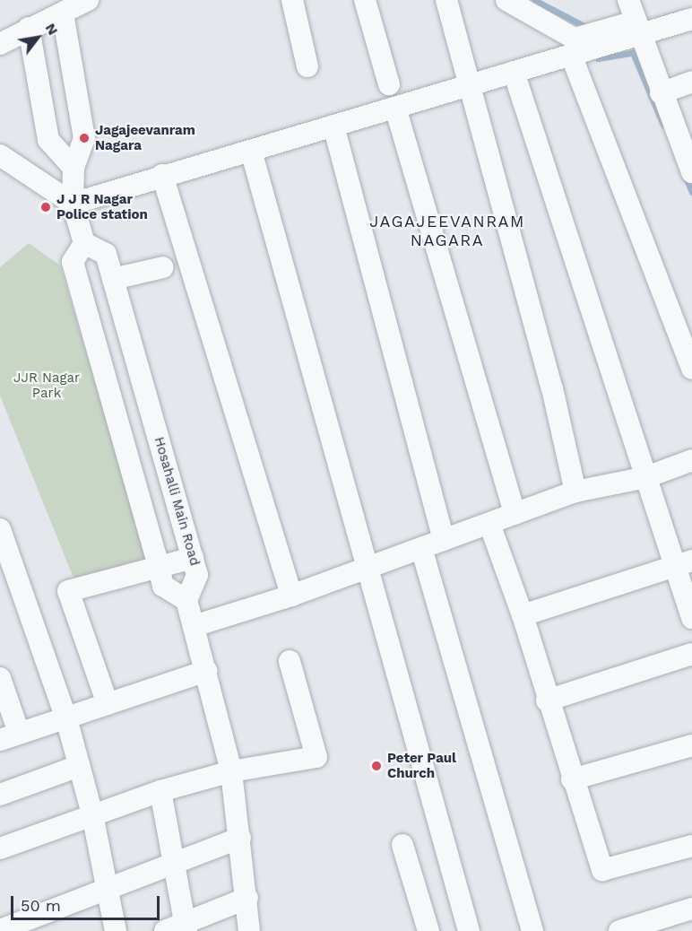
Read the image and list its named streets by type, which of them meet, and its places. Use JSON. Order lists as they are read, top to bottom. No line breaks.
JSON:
{"streets":{"street":["Hosahalli Main Road"]},"districts":["JAGAJEEVANRAM NAGARA"],"parks":["JJR Nagar Park"],"places":["Jagajeevanram Nagara","J J R Nagar Police station","Peter Paul Church"],"scale_bar":"50 m","north":"top right"}
